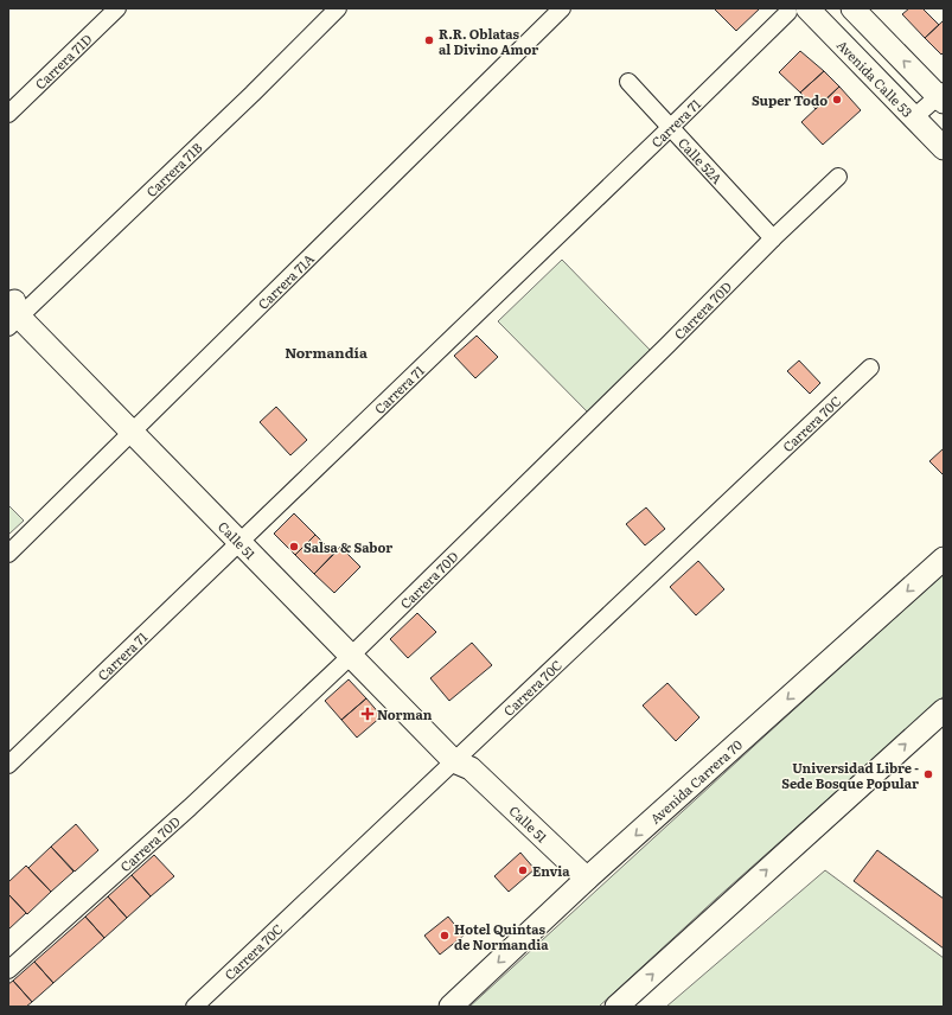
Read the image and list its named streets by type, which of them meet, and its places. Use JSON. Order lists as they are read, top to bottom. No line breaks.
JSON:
{"streets":{"main road":["Avenida Calle 53","Calle 51","Avenida Carrera 70"],"street":["Carrera 71D","Carrera 71","Calle 52A","Carrera 71B","Carrera 71A","Carrera 70D","Carrera 70C"]},"crossings":[["Avenida Calle 53","Carrera 71"],["Carrera 71","Calle 52A"],["Carrera 71","Calle 51"],["Calle 52A","Carrera 70D"],["Carrera 71B","Calle 51"],["Carrera 71A","Calle 51"],["Carrera 70D","Calle 51"],["Carrera 70C","Calle 51"],["Calle 51","Avenida Carrera 70"]],"districts":["Normandía"],"places":{"other":["R.R. Oblatas al Divino Amor","Super Todo","Salsa & Sabor","Universidad Libre - Sede Bosque Popular","Envia","Hotel Quintas de Normandia"],"health":["Norman"]}}
